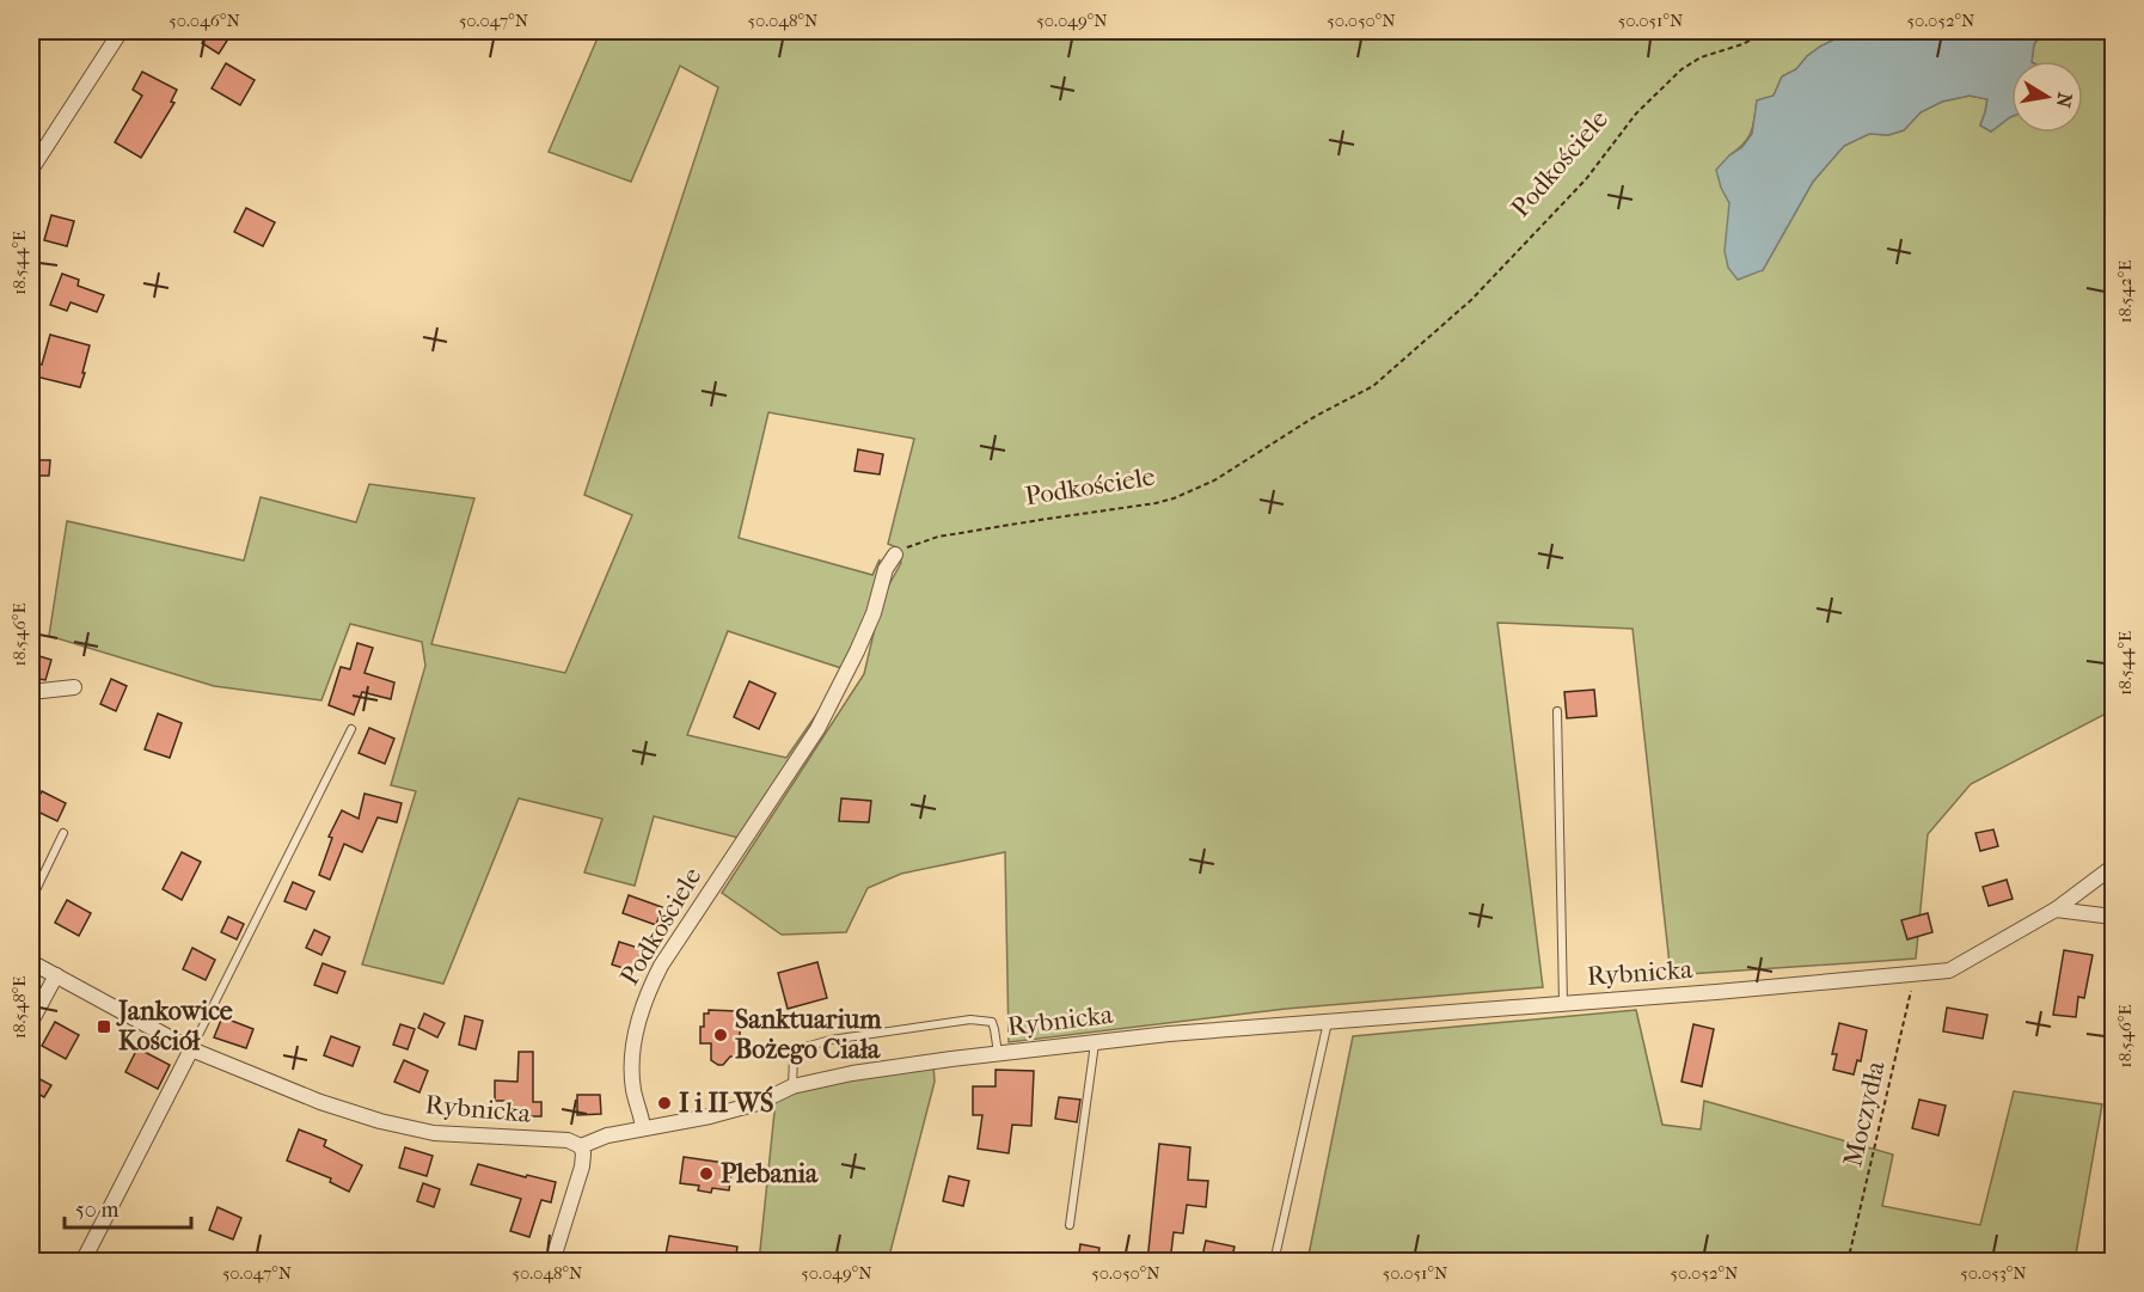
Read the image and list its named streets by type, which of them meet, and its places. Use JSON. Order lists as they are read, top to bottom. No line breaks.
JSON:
{"streets":{"street":["Podkościele","Rybnicka"],"path":["Moczydła"]},"crossings":[["Podkościele","Rybnicka"],["Rybnicka","Moczydła"]],"places":{"transit":["Jankowice Kościół"],"other":["Sanktuarium Bożego Ciała","I i II WŚ","Plebania"]},"scale_bar":"50 m","north":"right","coordinates":["50.046°N","50.047°N","50.048°N","50.049°N","50.050°N","50.051°N","50.052°N","18.544°E","18.542°E","18.546°E","18.548°E","50.053°N"]}
